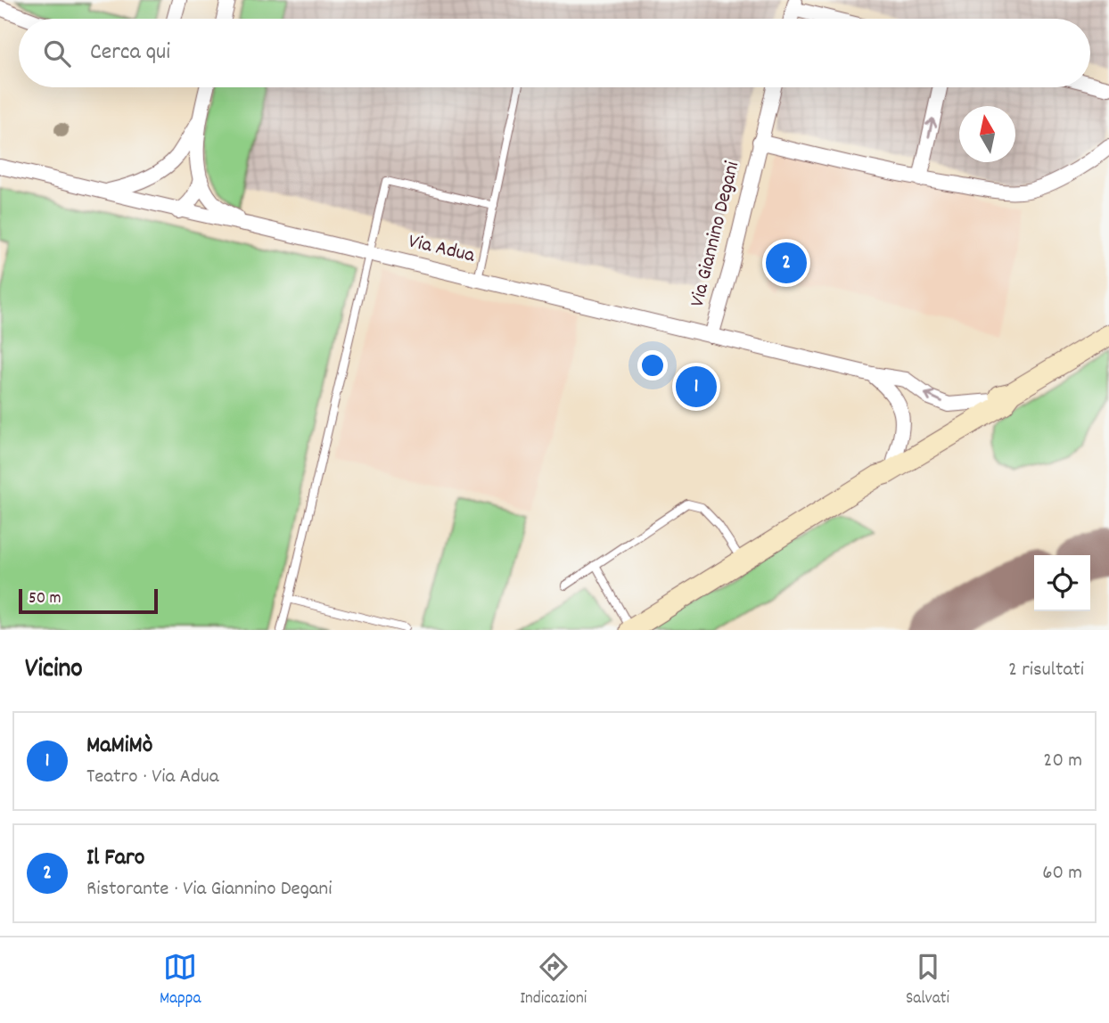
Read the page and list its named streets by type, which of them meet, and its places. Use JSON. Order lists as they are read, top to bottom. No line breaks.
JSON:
{"streets":{"street":["Via Giannino Degani","Via Adua"]},"crossings":[["Via Giannino Degani","Via Adua"]],"scale_bar":"50 m","north":"top","page":{"search":"Cerca qui","pins":["2","1"],"scale":"50 m","heading":["Vicino","2 risultati"],"list":[{"mark":"1","name":"MaMiMò","note":"Teatro · Via Adua","value":"20 m"},{"mark":"2","name":"Il Faro","note":"Ristorante · Via Giannino Degani","value":"60 m"}],"nav":["Mappa","Indicazioni","Salvati"]}}
